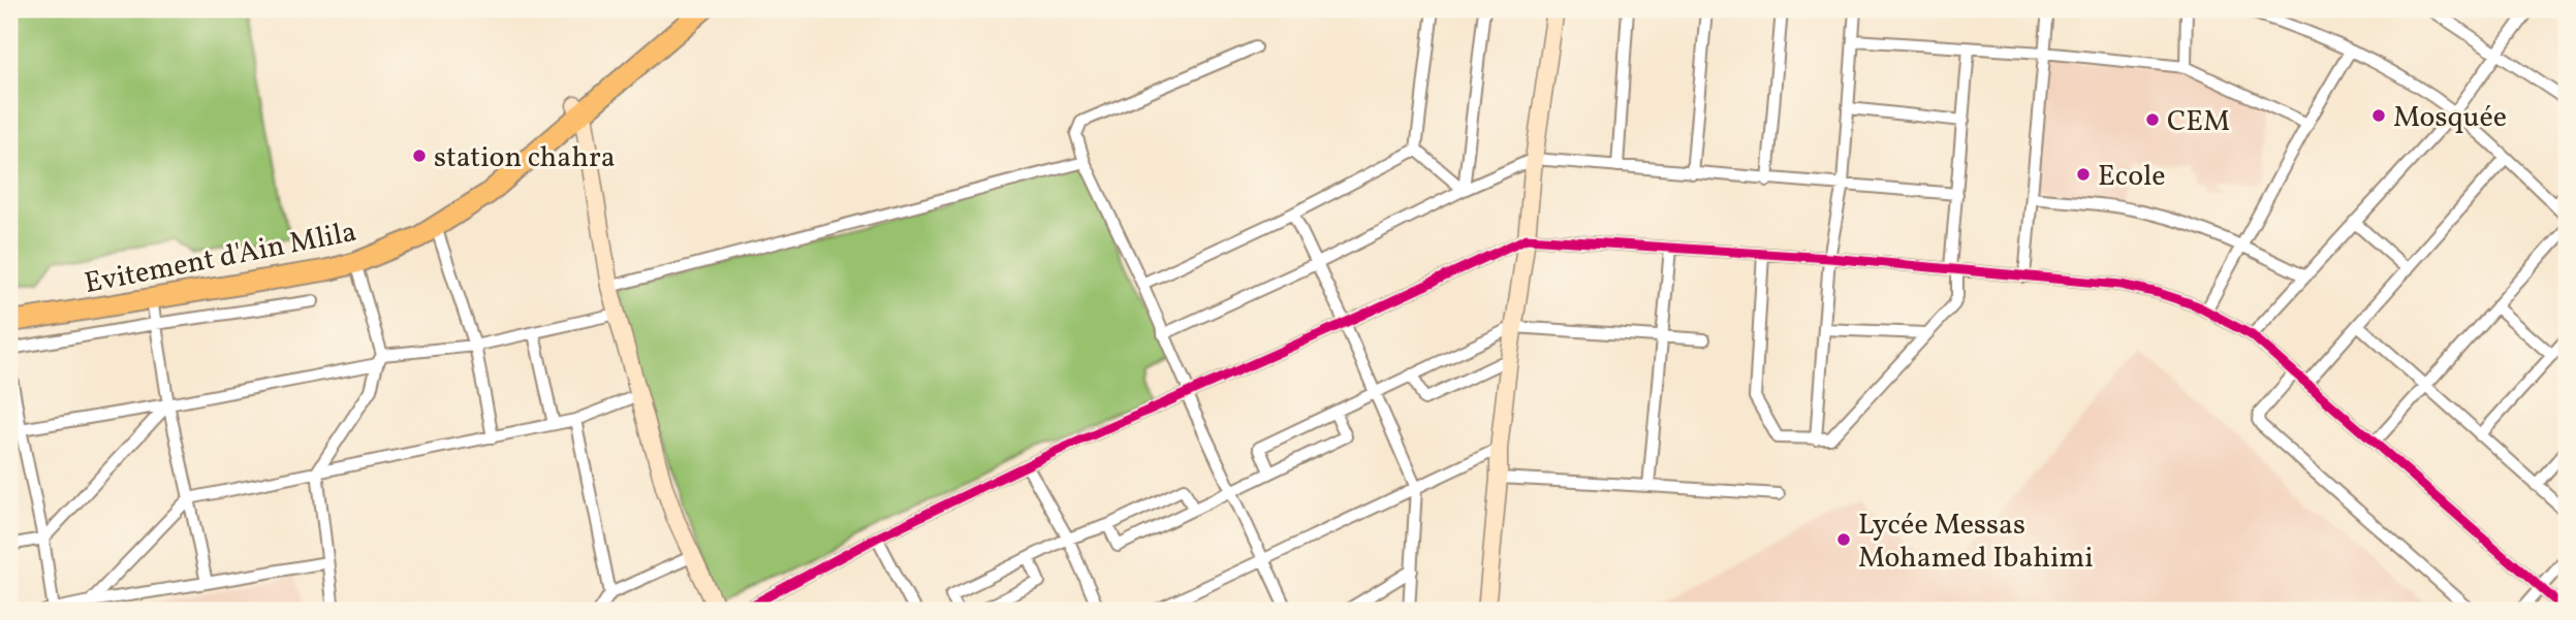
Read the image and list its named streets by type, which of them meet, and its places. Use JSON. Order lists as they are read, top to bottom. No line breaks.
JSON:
{"streets":{"highway":["Evitement d'Ain Mlila"]},"places":["Mosquée","CEM","station chahra","Ecole","Lycée Messas Mohamed Ibahimi"]}
